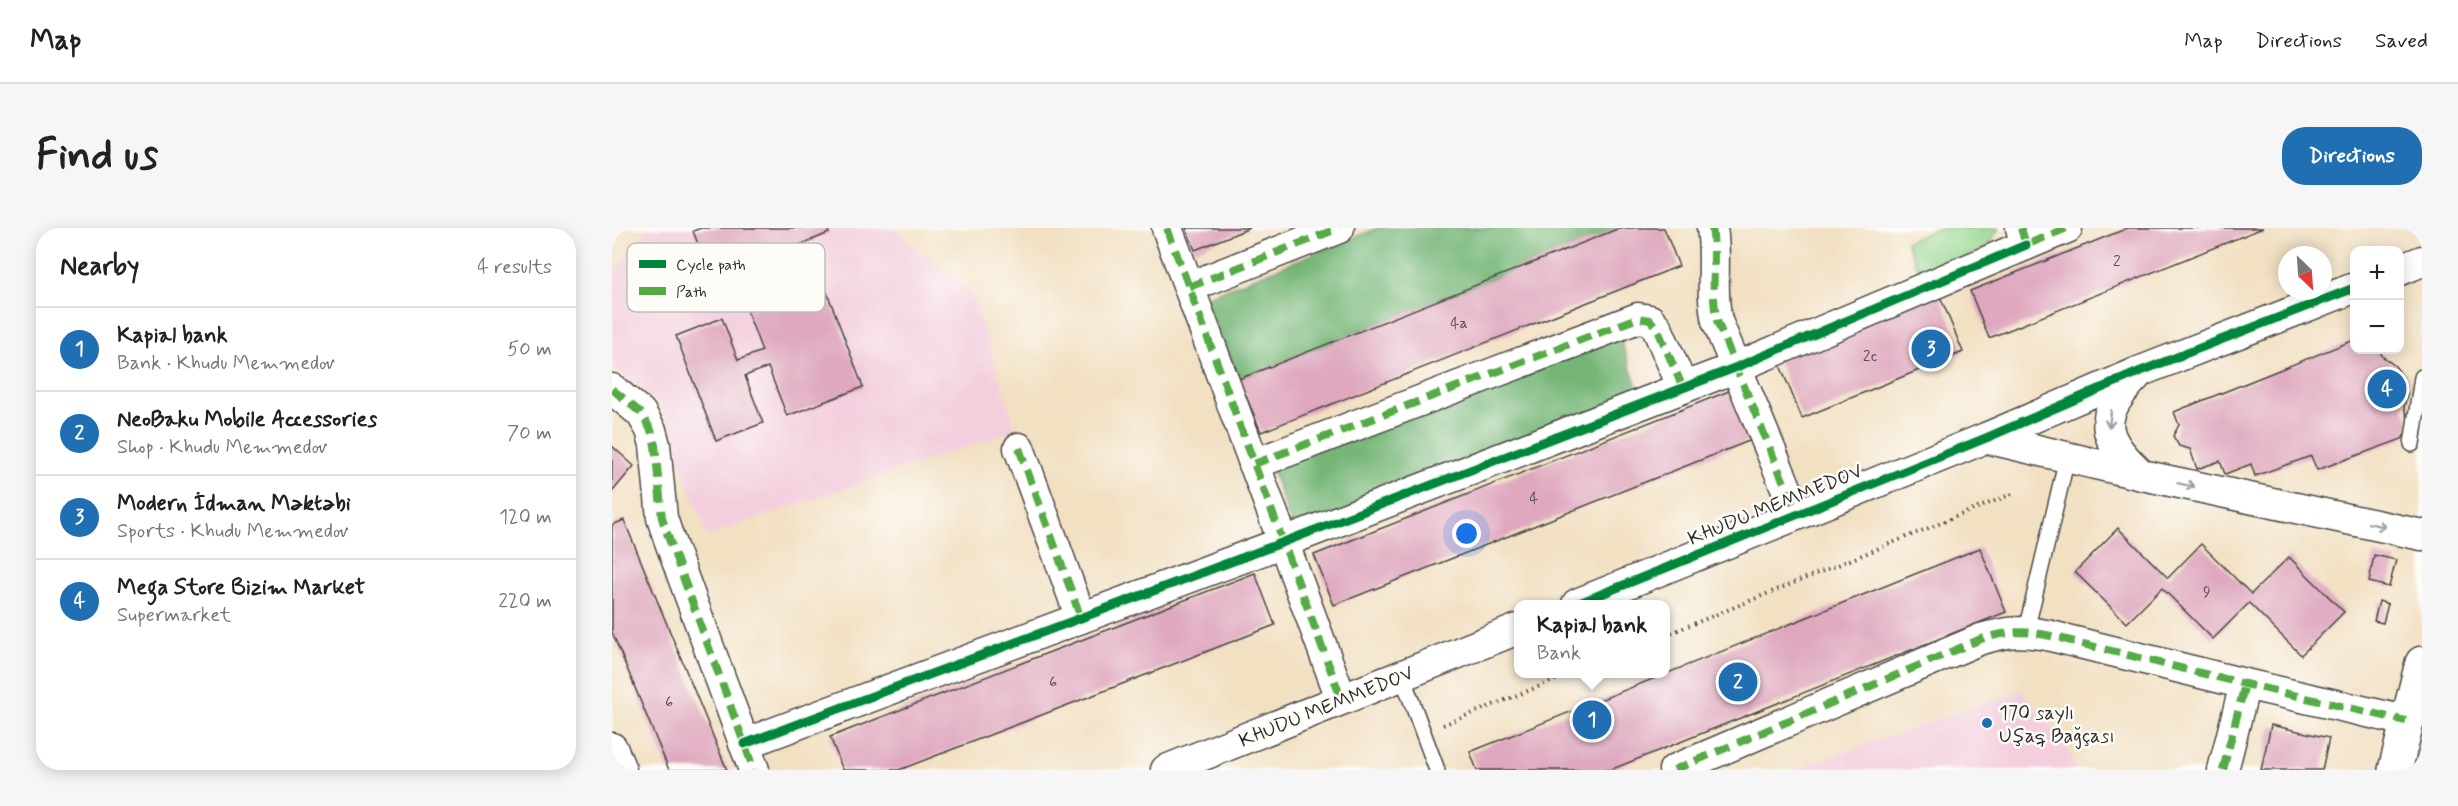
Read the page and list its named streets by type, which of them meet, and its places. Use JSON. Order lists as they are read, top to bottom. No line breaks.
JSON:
{"streets":{"street":["KHUDU MEMMEDOV"]},"places":["170 saylı Uşaq Bağçası"],"house_numbers":["2","4a","2c","4","9","6","6"],"legend":["Cycle path","Path"],"north":"bottom right","page":{"header":"Map","nav":["Map","Directions","Saved"],"buttons":"Directions","title":"Find us","heading":["Nearby","4 results"],"map_buttons":["+","−"],"list":[{"mark":"1","name":"Kapial bank","note":"Bank · Khudu Memmedov","value":"50 m"},{"mark":"2","name":"NeoBaku Mobile Accessories","note":"Shop · Khudu Memmedov","value":"70 m"},{"mark":"3","name":"Modern İdman Məktəbi","note":"Sports · Khudu Memmedov","value":"120 m"},{"mark":"4","name":"Mega Store Bizim Market","note":"Supermarket","value":"220 m"}],"pins":["3","4","2","1"],"popup":["Kapial bank","Bank"]}}
